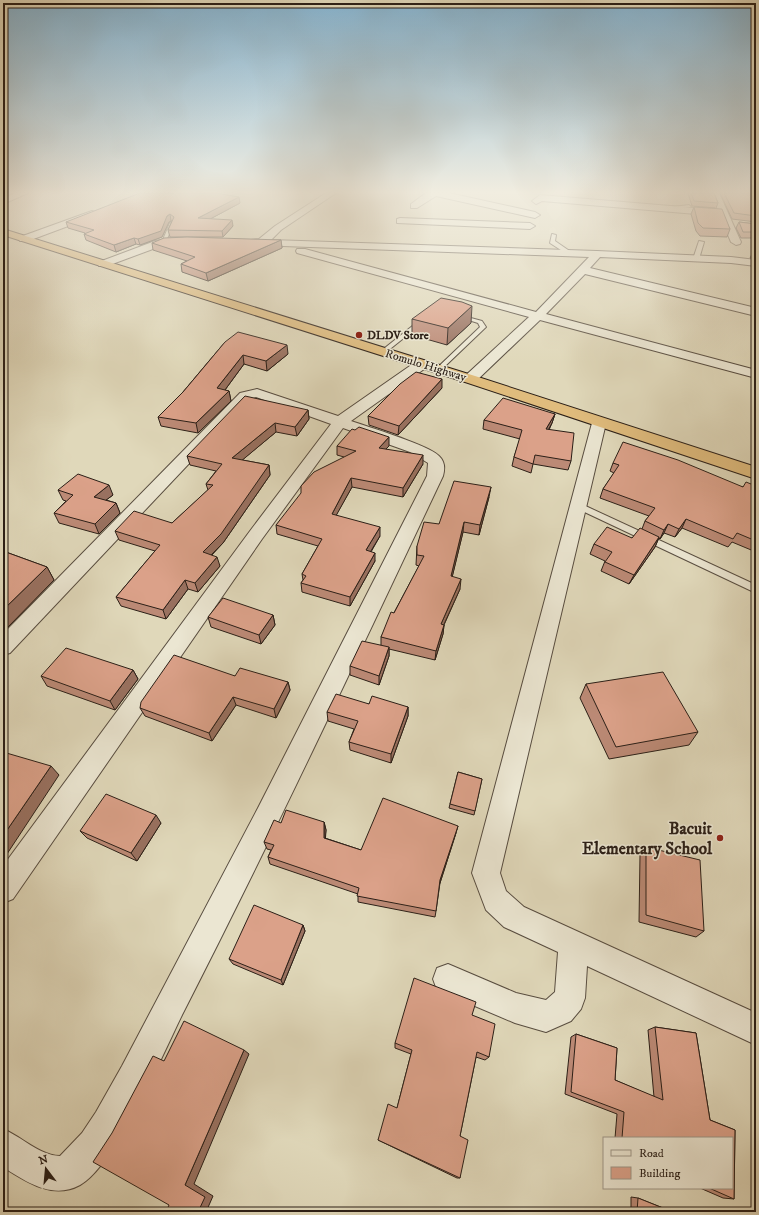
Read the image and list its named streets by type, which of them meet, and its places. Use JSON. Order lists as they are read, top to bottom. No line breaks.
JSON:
{"streets":{"highway":["Romulo Highway"]},"places":["DLDV Store","Bacuit Elementary School"],"legend":["Road","Building"],"north":"top"}
